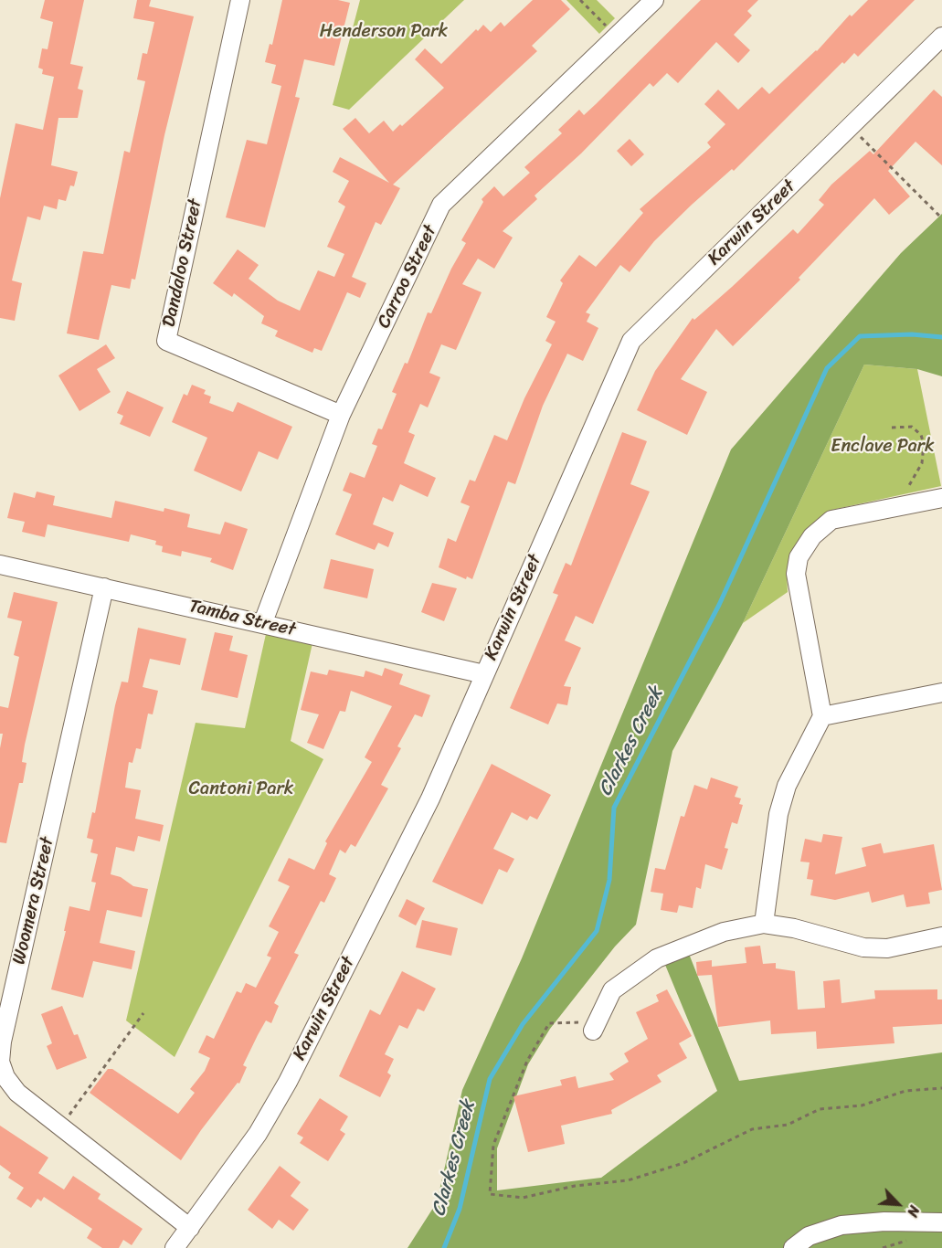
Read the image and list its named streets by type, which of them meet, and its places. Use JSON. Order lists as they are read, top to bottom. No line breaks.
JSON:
{"streets":{"street":["Karwin Street","Dandaloo Street","Carroo Street","Tamba Street","Woomera Street"]},"crossings":[["Karwin Street","Tamba Street"],["Karwin Street","Woomera Street"],["Dandaloo Street","Carroo Street"],["Carroo Street","Tamba Street"],["Tamba Street","Woomera Street"]],"water":["Clarkes Creek"],"parks":["Henderson Park","Enclave Park","Cantoni Park"],"north":"bottom right"}
